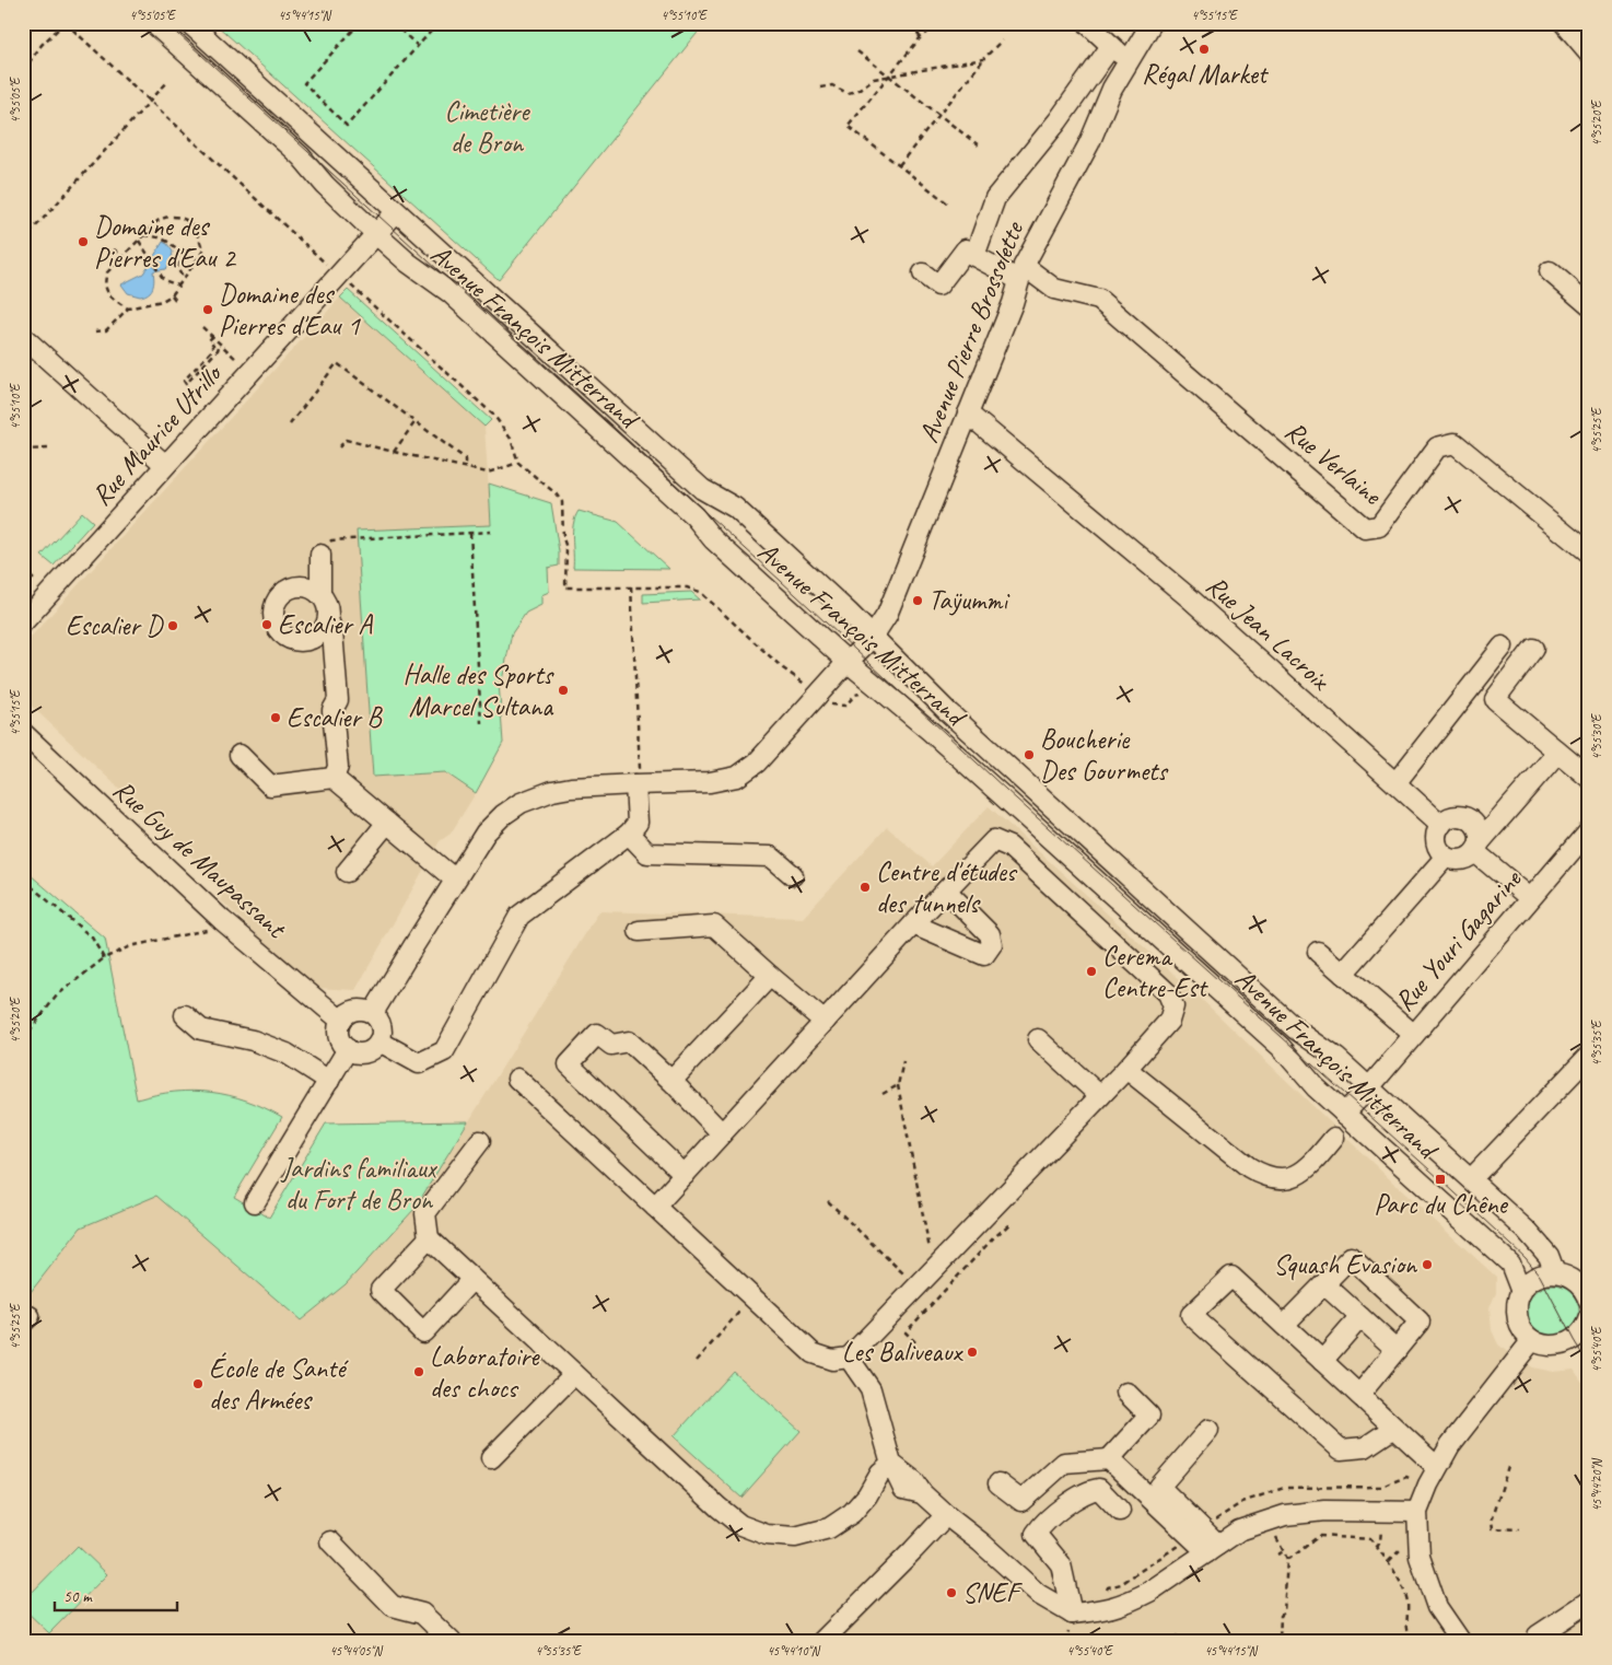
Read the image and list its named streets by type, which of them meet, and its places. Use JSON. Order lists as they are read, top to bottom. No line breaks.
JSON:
{"streets":{"street":["Avenue Pierre Brossolette","Avenue François Mitterrand","Rue Maurice Utrillo","Rue Verlaine","Rue Jean Lacroix","Rue Guy de Maupassant","Rue Youri Gagarine"]},"crossings":[["Avenue Pierre Brossolette","Avenue François Mitterrand"],["Avenue Pierre Brossolette","Rue Verlaine"],["Avenue Pierre Brossolette","Rue Jean Lacroix"],["Avenue François Mitterrand","Rue Maurice Utrillo"],["Avenue François Mitterrand","Rue Youri Gagarine"]],"parks":["Cimetière de Bron","Jardins familiaux du Fort de Bron"],"places":{"other":["Régal Market","Domaine des Pierres d'Eau 2","Domaine des Pierres d'Eau 1","Taÿummi","Escalier A","Escalier D","Halle des Sports Marcel Sultana","Escalier B","Boucherie Des Gourmets","Centre d'études des tunnels","Cerema Centre-Est","Squash Evasion","Les Baliveaux","Laboratoire des chocs","École de Santé des Armées","SNEF"],"transit":["Parc du Chêne"]},"scale_bar":"50 m","coordinates":["4°55'05\"E","45°44'15\"N","4°55'10\"E","4°55'15\"E","4°55'20\"E","4°55'25\"E","4°55'30\"E","4°55'35\"E","4°55'40\"E","45°44'20\"N","45°44'05\"N","45°44'10\"N"]}
